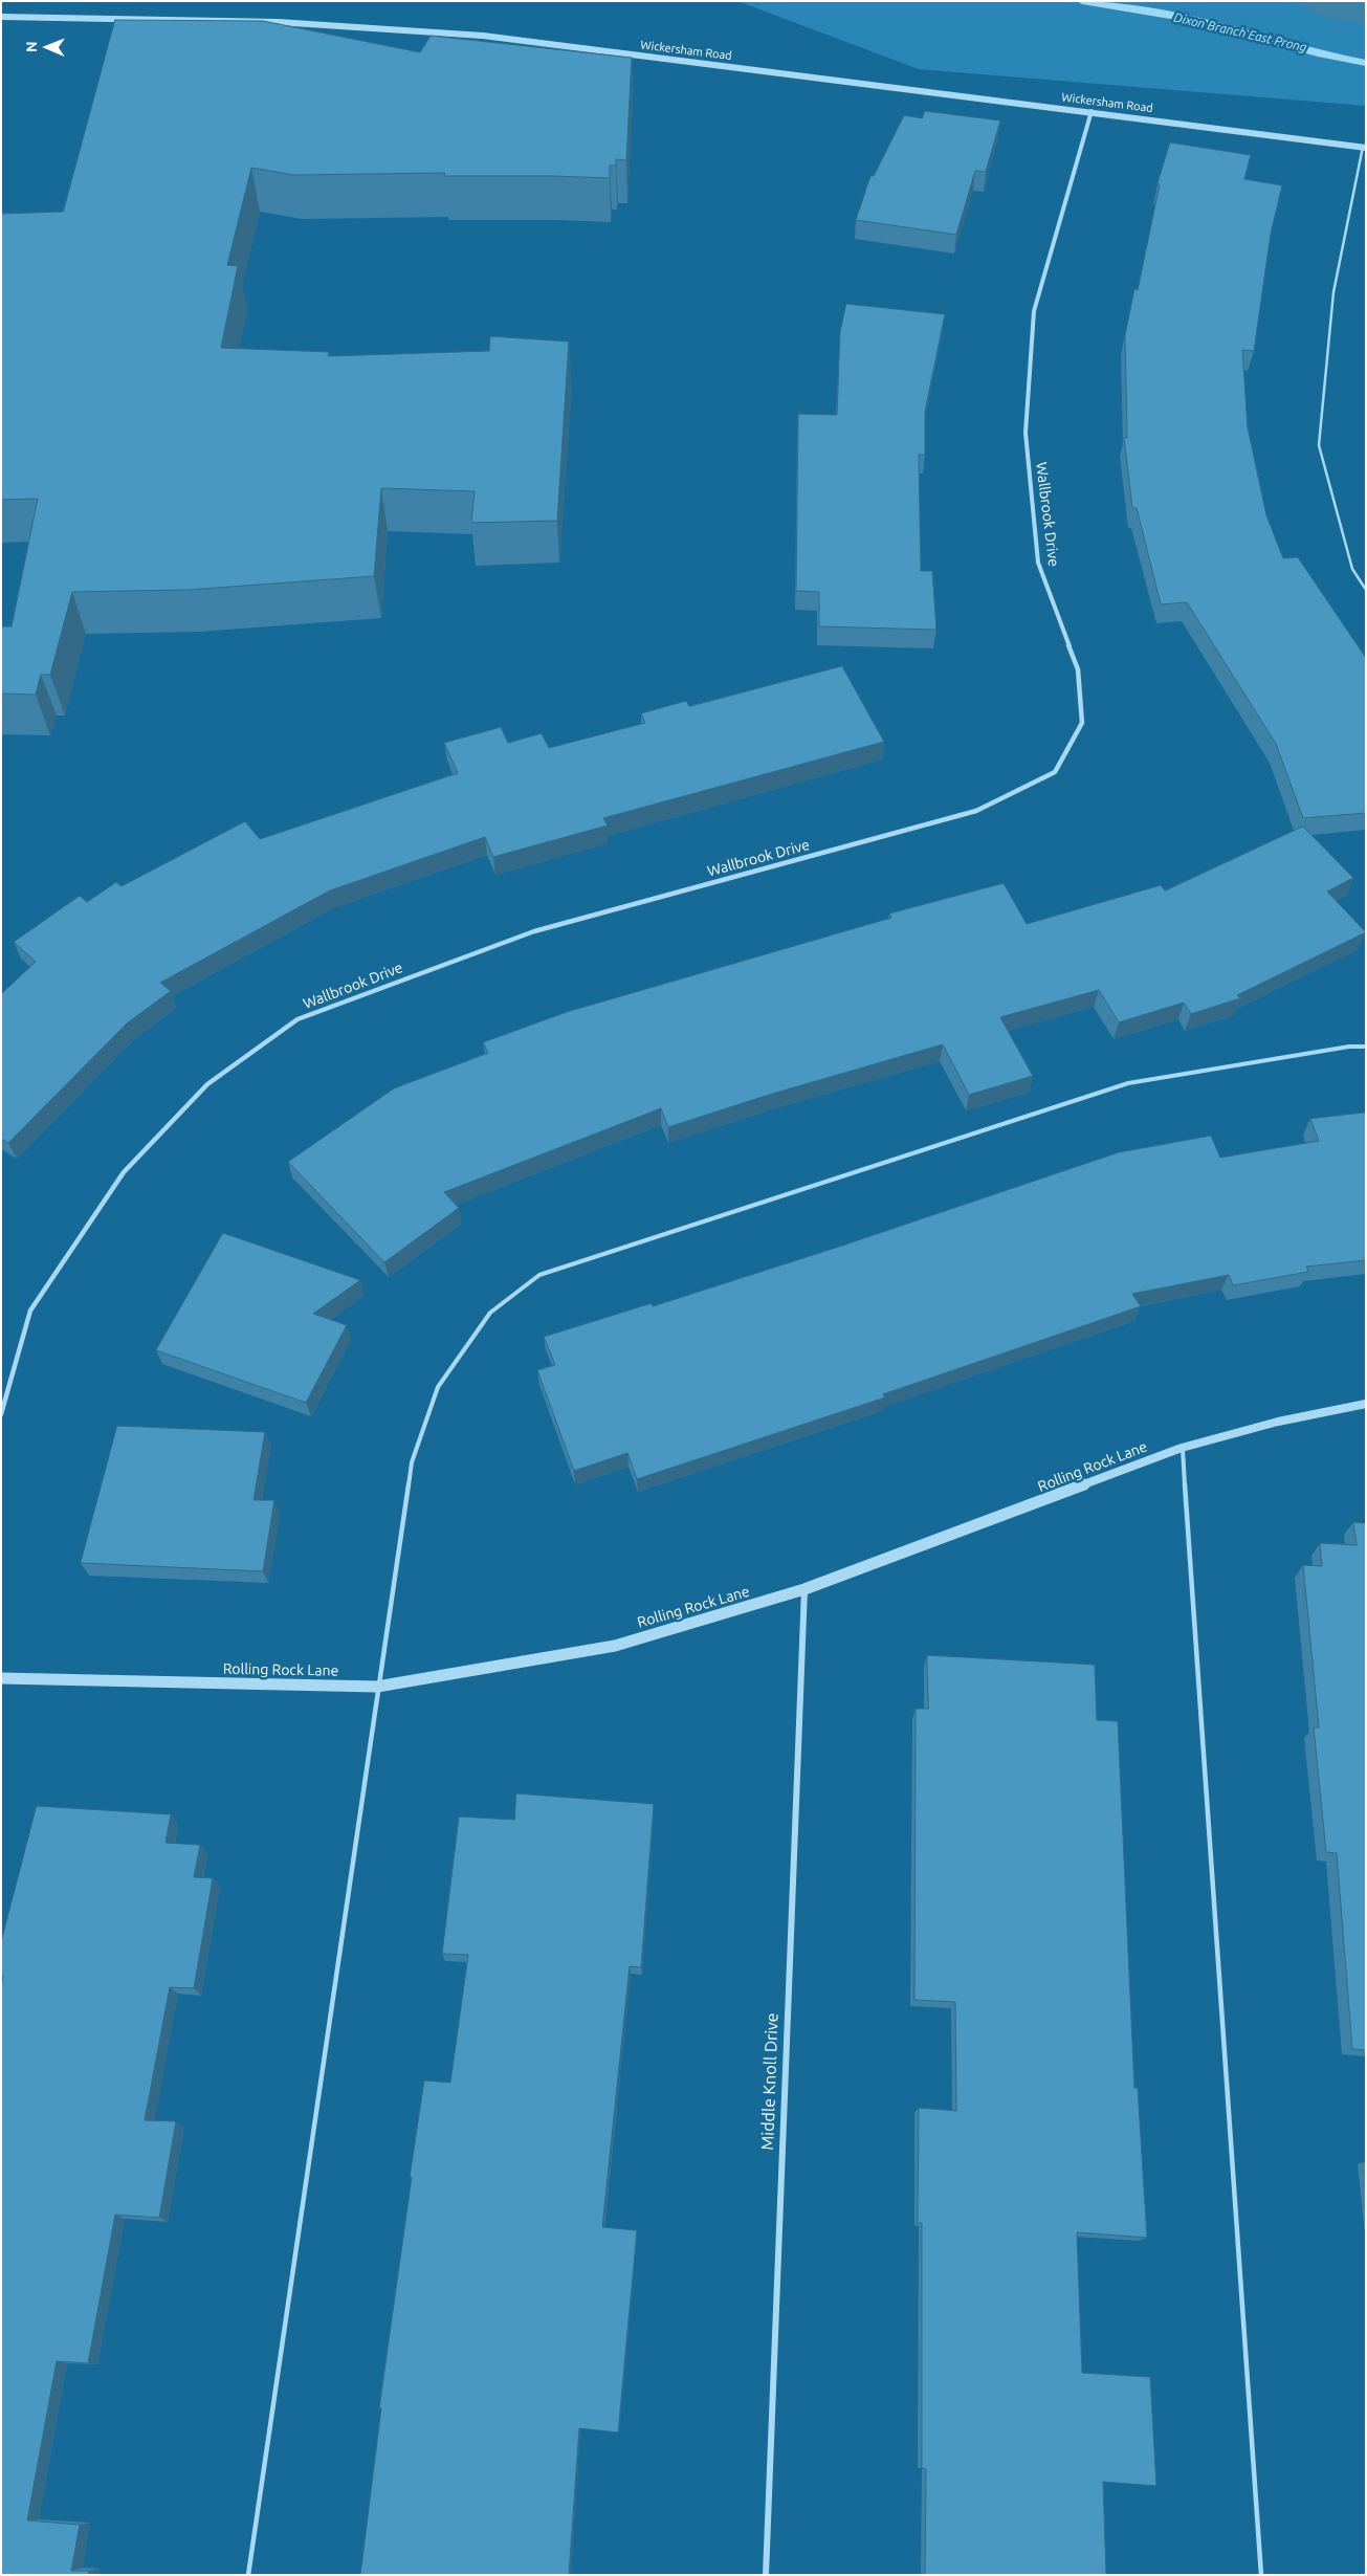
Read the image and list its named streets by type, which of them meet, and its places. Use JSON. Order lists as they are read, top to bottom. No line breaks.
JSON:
{"streets":{"street":["Wickersham Road","Wallbrook Drive","Rolling Rock Lane","Middle Knoll Drive"]},"crossings":[["Wickersham Road","Wallbrook Drive"],["Rolling Rock Lane","Middle Knoll Drive"]],"water":["Dixon Branch East Prong"],"north":"left"}
